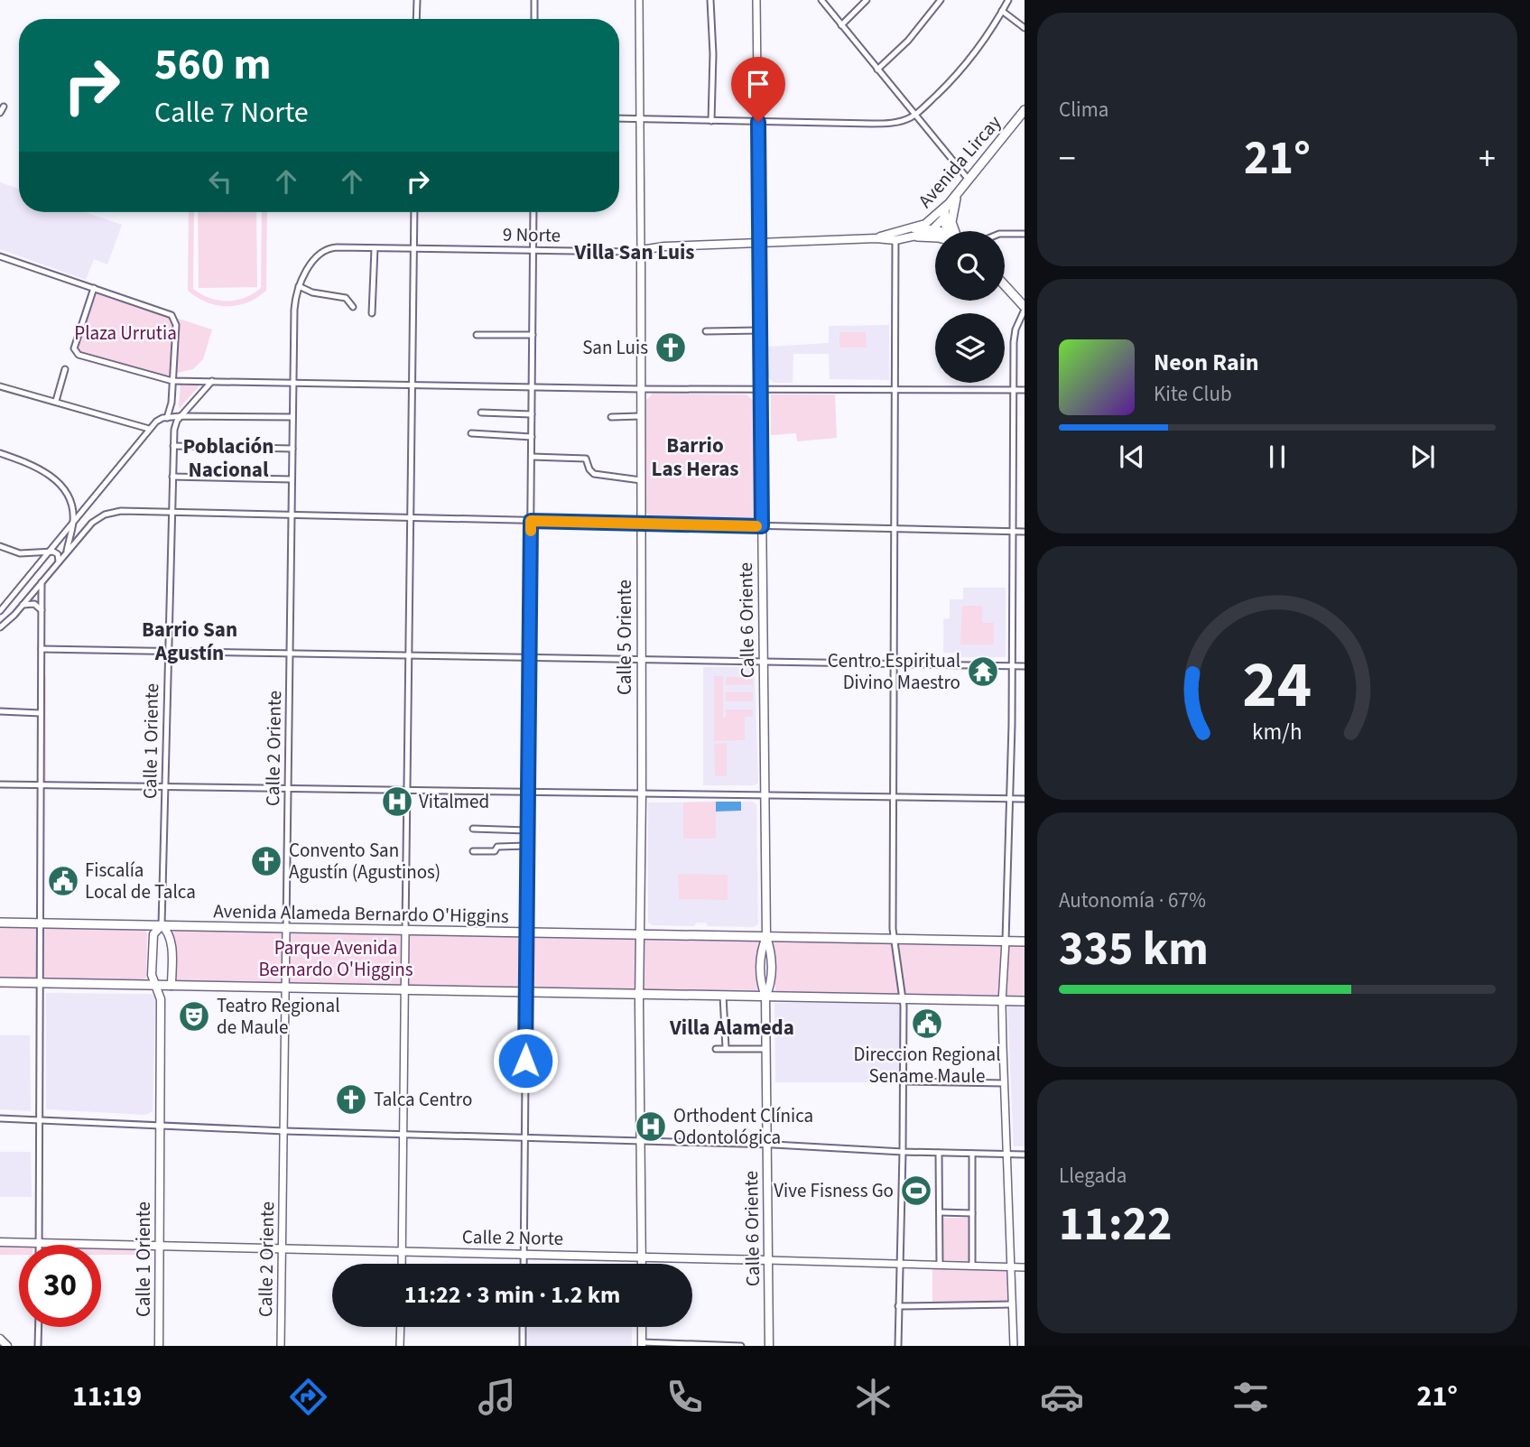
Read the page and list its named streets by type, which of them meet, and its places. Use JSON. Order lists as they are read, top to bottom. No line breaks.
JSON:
{"streets":{"main road":["Avenida Lircay","9 Norte","Calle 6 Oriente","Calle 5 Oriente","Calle 1 Oriente","Avenida Alameda Bernardo O'Higgins","Calle 2 Norte"],"street":["Calle 2 Oriente"]},"crossings":[["Avenida Lircay","9 Norte"],["9 Norte","Calle 6 Oriente"],["9 Norte","Calle 5 Oriente"],["9 Norte","Calle 2 Oriente"],["Calle 6 Oriente","Avenida Alameda Bernardo O'Higgins"],["Calle 6 Oriente","Calle 2 Norte"],["Calle 5 Oriente","Avenida Alameda Bernardo O'Higgins"],["Calle 5 Oriente","Calle 2 Norte"],["Calle 1 Oriente","Avenida Alameda Bernardo O'Higgins"],["Calle 1 Oriente","Calle 2 Norte"],["Calle 2 Oriente","Avenida Alameda Bernardo O'Higgins"],["Calle 2 Oriente","Calle 2 Norte"]],"districts":["Villa San Luis","Barrio Las Heras","Población Nacional","Barrio San Agustín","Villa Alameda"],"parks":["Plaza Urrutia","Parque Avenida Bernardo O'Higgins"],"places":{"church":["San Luis","Convento San Agustín (Agustinos)","Talca Centro"],"temple":["Centro Espiritual Divino Maestro"],"hospital":["Vitalmed","Orthodent Clínica Odontológica"],"public building":["Fiscalía Local de Talca","Direccion Regional Sename Maule"],"theatre":["Teatro Regional de Maule"],"sports":["Vive Fisness Go"]},"page":{"tile":["Clima",["Autonomía · 67%","335 km"],["Llegada","11:22"]],"turn":["560 m","Calle 7 Norte"],"heat":["−","21°","+"],"song":["Neon Rain","Kite Club"],"limit":"30","trip":"11:22 · 3 min · 1.2 km","tabs":["11:19","21°"],"gauge":["24","km/h"]}}
